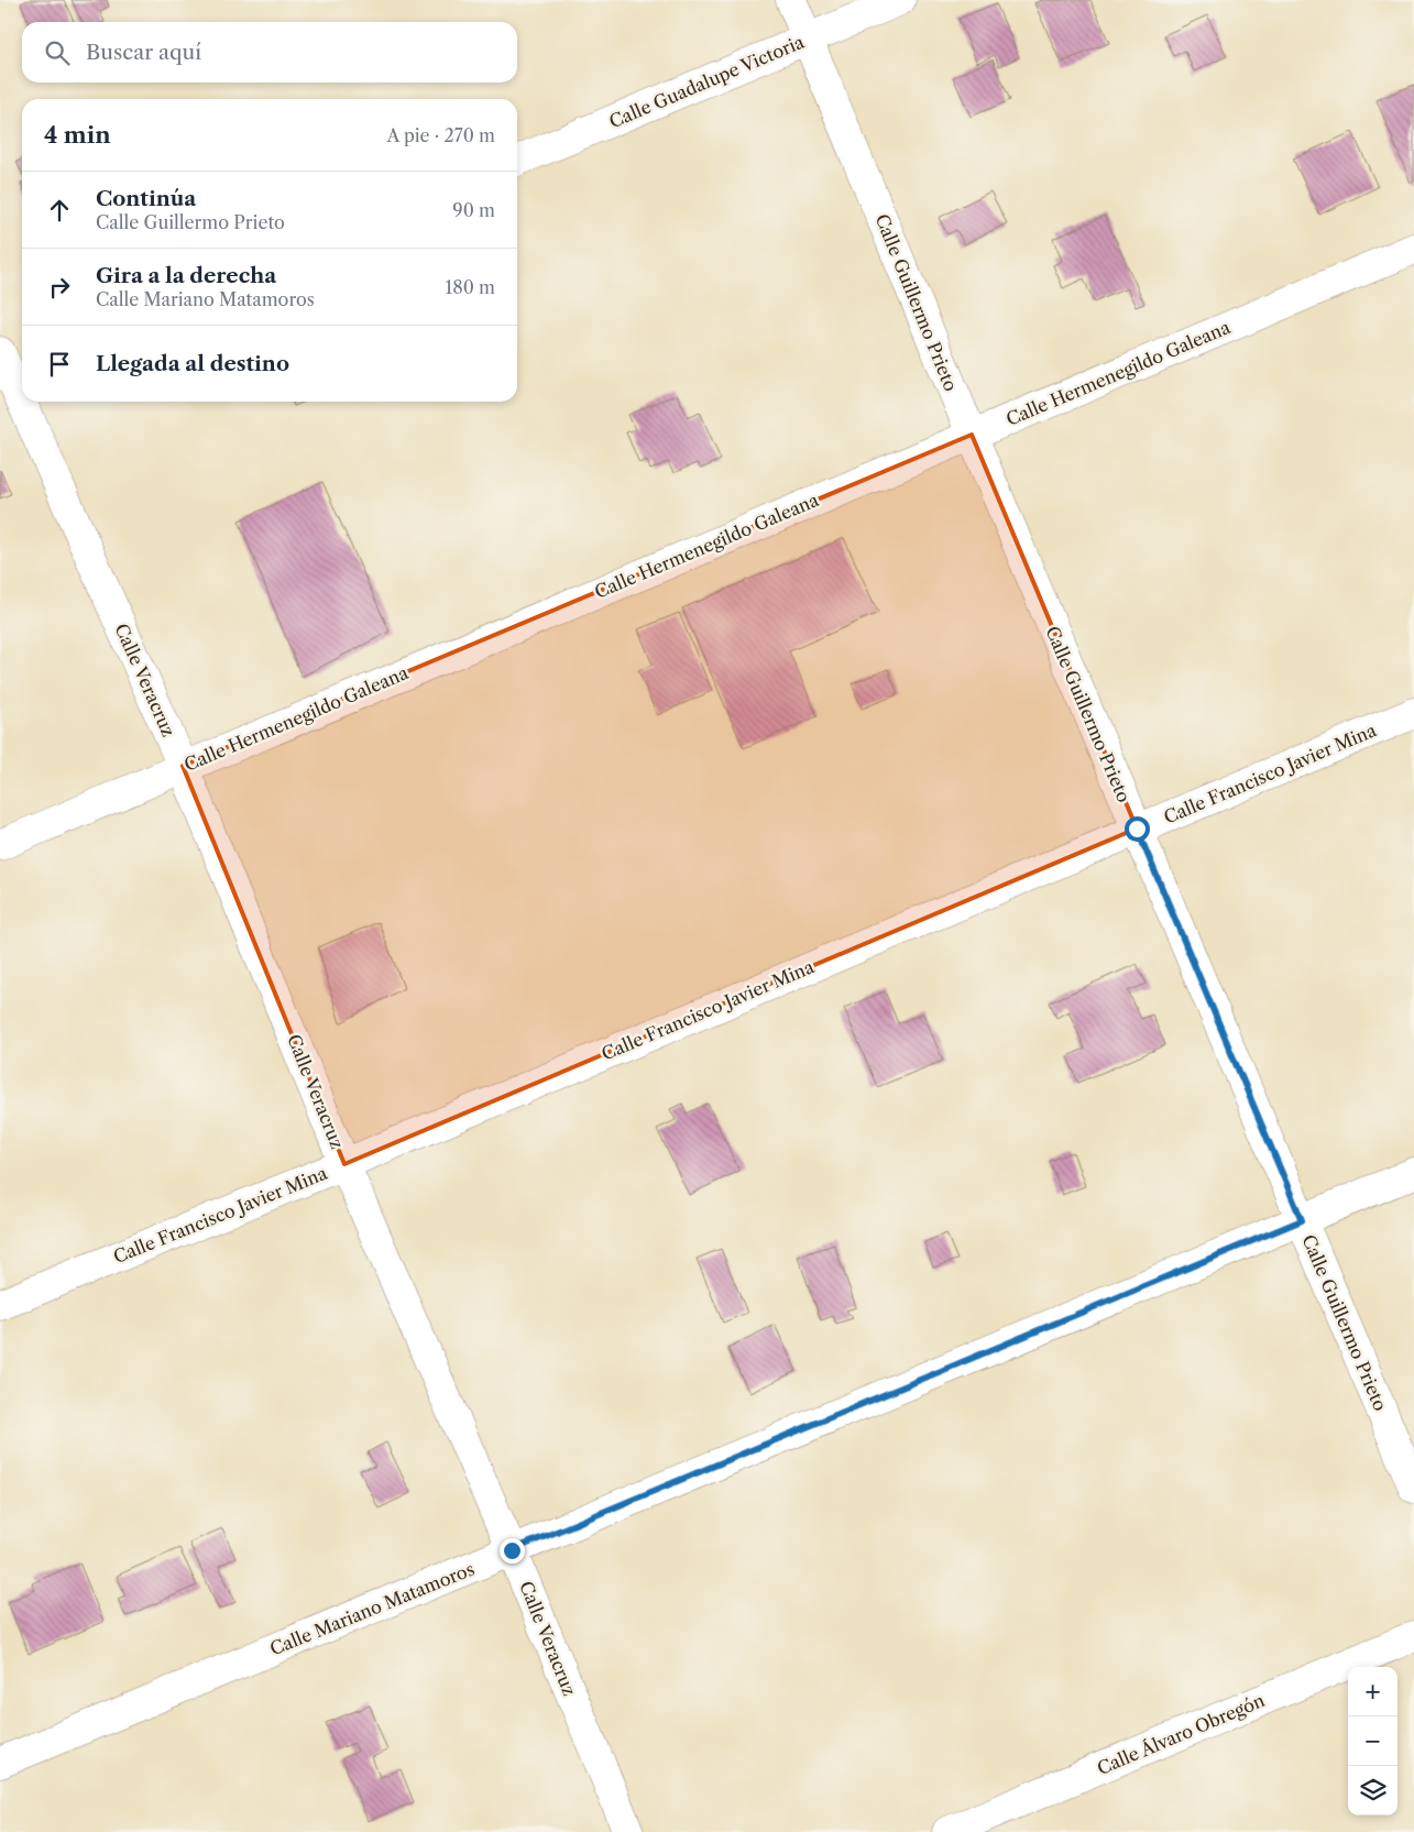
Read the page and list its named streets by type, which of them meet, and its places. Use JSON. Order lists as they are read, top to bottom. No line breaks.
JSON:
{"streets":{"street":["Calle Guadalupe Victoria","Calle Guillermo Prieto","Calle Hermenegildo Galeana","Calle Veracruz","Calle Francisco Javier Mina","Calle Mariano Matamoros","Calle Álvaro Obregón"]},"crossings":[["Calle Guadalupe Victoria","Calle Guillermo Prieto"],["Calle Guillermo Prieto","Calle Hermenegildo Galeana"],["Calle Guillermo Prieto","Calle Francisco Javier Mina"],["Calle Guillermo Prieto","Calle Mariano Matamoros"],["Calle Hermenegildo Galeana","Calle Veracruz"],["Calle Veracruz","Calle Francisco Javier Mina"],["Calle Veracruz","Calle Mariano Matamoros"]],"page":{"search":"Buscar aquí","heading":["4 min","A pie · 270 m"],"list":[["Continúa","Calle Guillermo Prieto","90 m"],["Gira a la derecha","Calle Mariano Matamoros","180 m"],"Llegada al destino"],"map_buttons":["+","−"]}}
